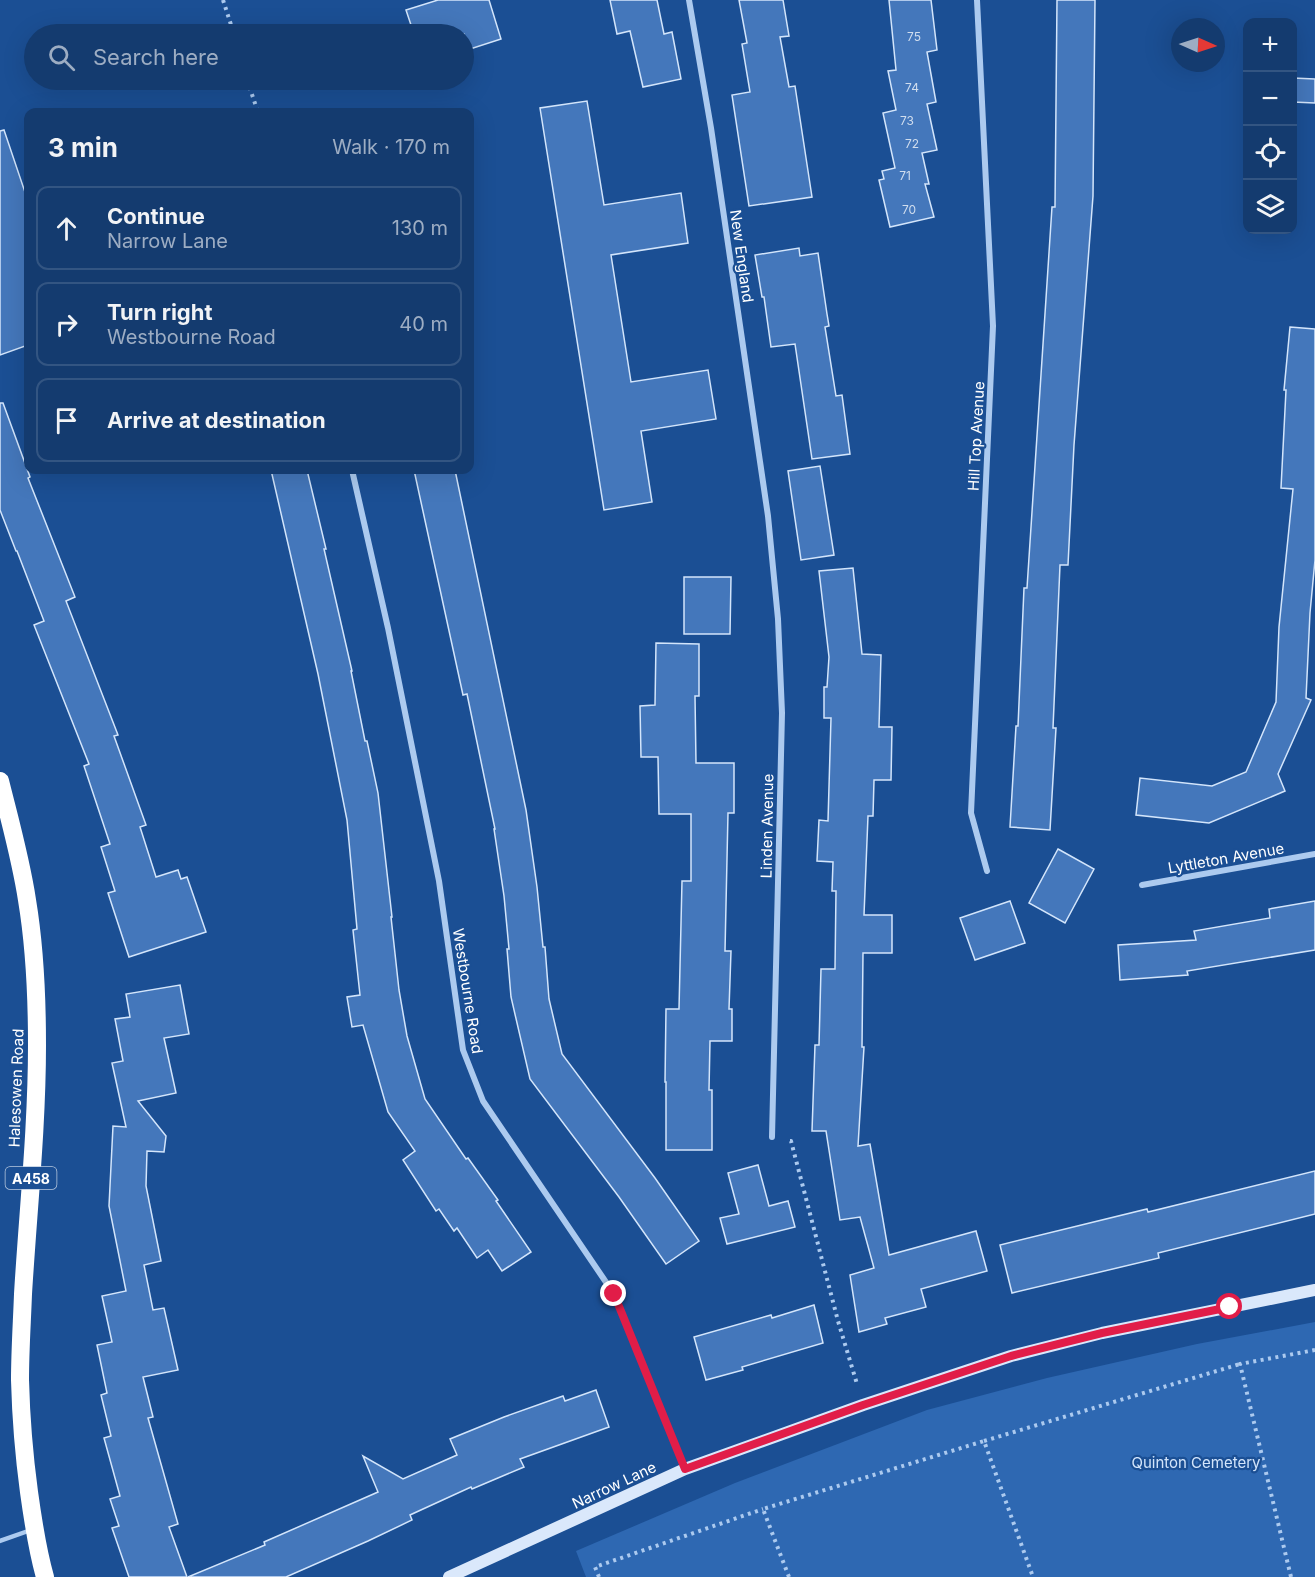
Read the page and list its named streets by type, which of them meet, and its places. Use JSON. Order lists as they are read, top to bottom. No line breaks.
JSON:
{"streets":{"highway":["Halesowen Road","A458"],"main road":["Narrow Lane"],"street":["New England","Hill Top Avenue","Linden Avenue","Lyttleton Avenue","Westbourne Road"]},"crossings":[["New England","Linden Avenue"],["Westbourne Road","Narrow Lane"]],"parks":["Quinton Cemetery"],"house_numbers":["75","74","73","72","71","70"],"north":"right","page":{"map_buttons":["+","−"],"search":"Search here","heading":["3 min","Walk · 170 m"],"list":[["Continue","Narrow Lane","130 m"],["Turn right","Westbourne Road","40 m"],"Arrive at destination"]}}
